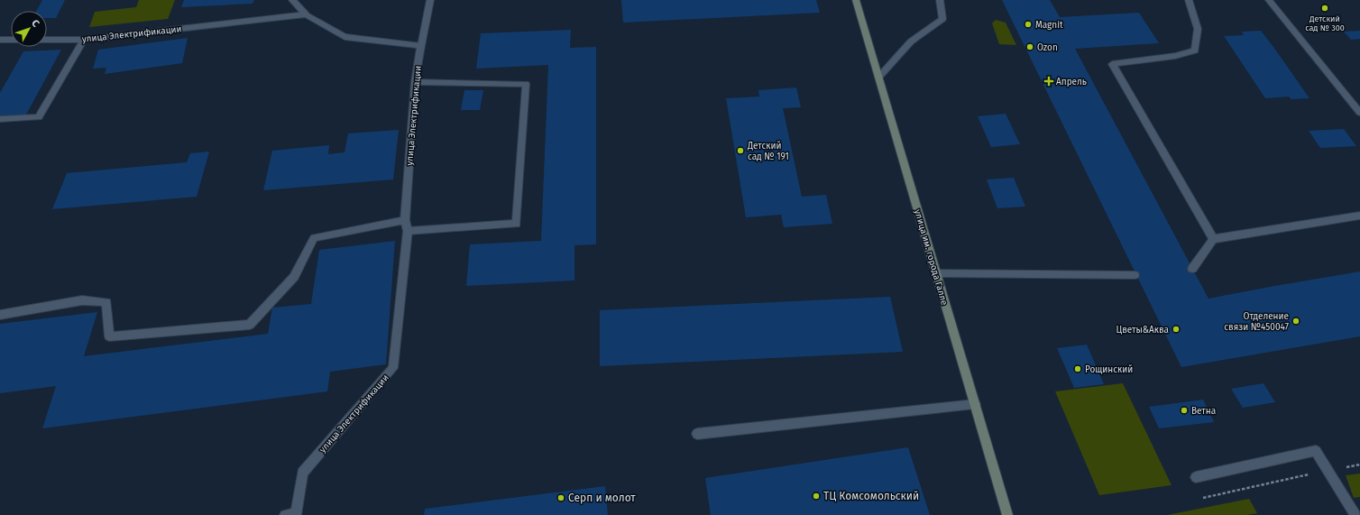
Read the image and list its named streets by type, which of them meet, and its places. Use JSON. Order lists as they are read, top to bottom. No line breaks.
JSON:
{"streets":{"main road":["улица им. города Галле"],"street":["улица Электрификации"]},"places":{"other":["Детский сад № 300","Magnit","Ozon","Детский сад № 191","Отделение связи №450047","Цветы&Аква","Рощинский","Ветна","ТЦ Комсомольский","Серп и молот"],"health":["Апрель"]},"north":"top right"}
